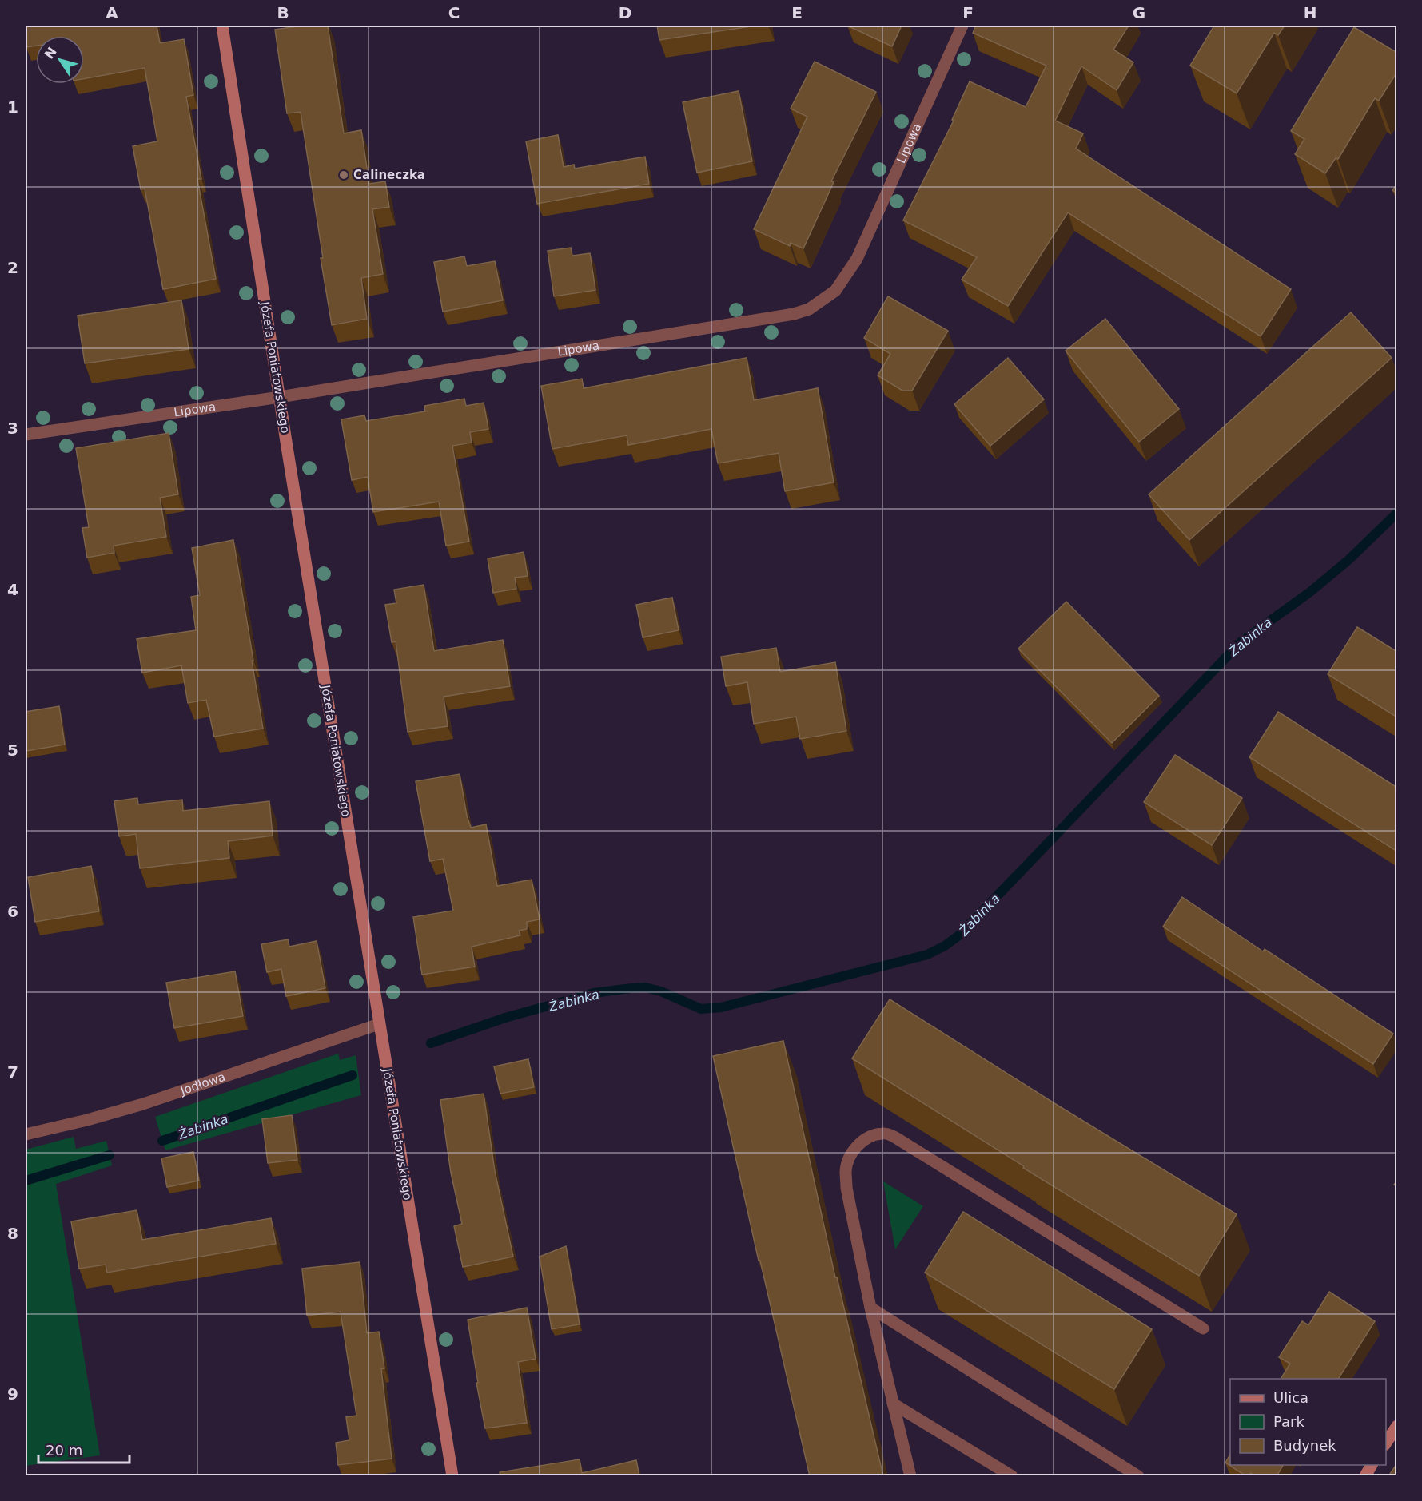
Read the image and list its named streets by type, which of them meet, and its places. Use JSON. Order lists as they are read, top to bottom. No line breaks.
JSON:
{"streets":{"street":["Lipowa","Józefa Poniatowskiego","Jodłowa"]},"crossings":[["Lipowa","Józefa Poniatowskiego"],["Józefa Poniatowskiego","Jodłowa"]],"water":["Żabinka"],"places":["Calineczka"],"legend":["Ulica","Park","Budynek"],"scale_bar":"20 m","north":"top left","grid":{"columns":["A","B","C","D","E","F","G","H"],"rows":["1","2","3","4","5","6","7","8","9"]}}
